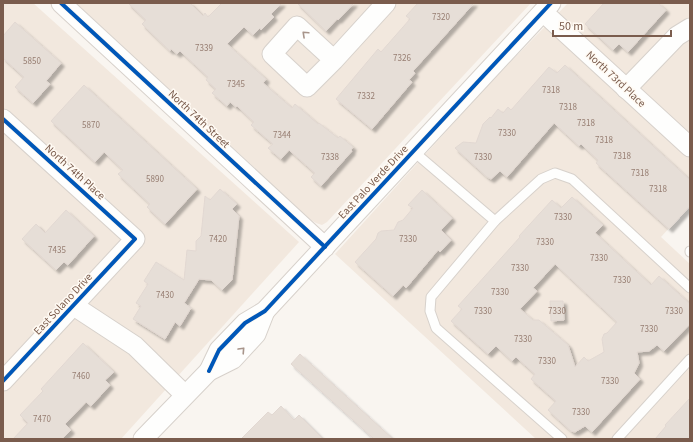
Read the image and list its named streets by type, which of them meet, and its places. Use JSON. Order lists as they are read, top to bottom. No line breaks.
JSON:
{"streets":{"street":["North 73rd Place","North 74th Street","North 74th Place","East Palo Verde Drive","East Solano Drive"]},"crossings":[["North 73rd Place","East Palo Verde Drive"],["North 74th Street","East Palo Verde Drive"],["North 74th Place","East Solano Drive"]],"house_numbers":["7320","7339","7326","5850","7345","7318","7332","7318","7318","5870","7330","7344","7318","7318","7338","7330","7318","5890","7318","7330","7420","7330","7330","7435","7330","7330","7330","7330","7430","7330","7330","7330","7330","7330","7330","7460","7330","7330","7470"],"scale_bar":"50 m"}
